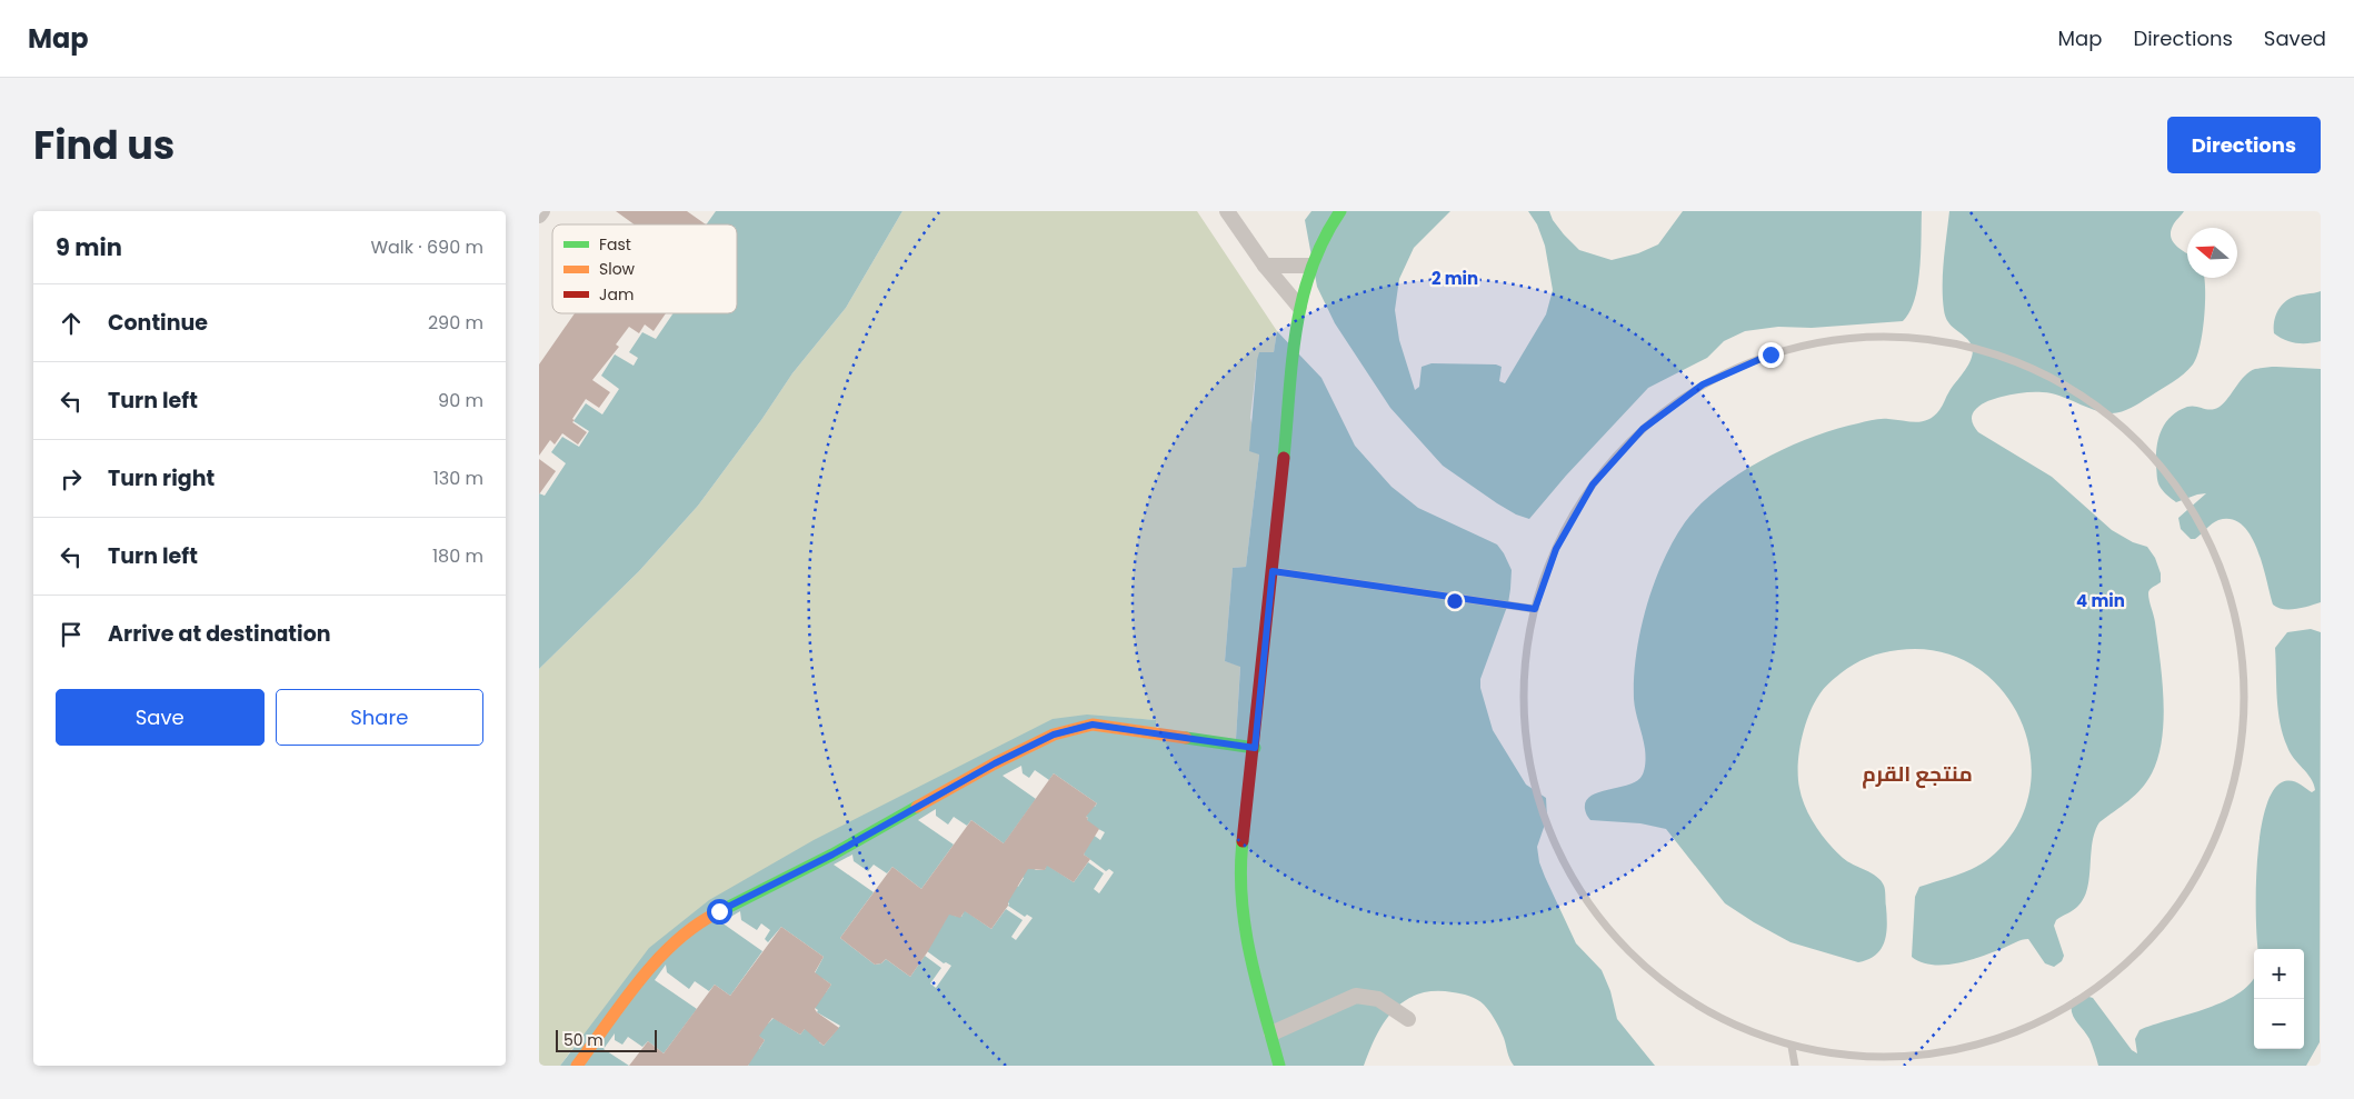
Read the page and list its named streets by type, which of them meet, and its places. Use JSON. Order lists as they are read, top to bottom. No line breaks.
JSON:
{"districts":["منتجع القرم"],"legend":["Fast","Slow","Jam"],"scale_bar":"50 m","north":"left","page":{"header":"Map","nav":["Map","Directions","Saved"],"title":"Find us","buttons":["Directions",["Save","Share"]],"heading":["9 min","Walk · 690 m"],"list":[["Continue","290 m"],["Turn left","90 m"],["Turn right","130 m"],["Turn left","180 m"],"Arrive at destination"],"map_buttons":["+","−"],"scale":"50 m"},"rings":["2 min","4 min"]}
